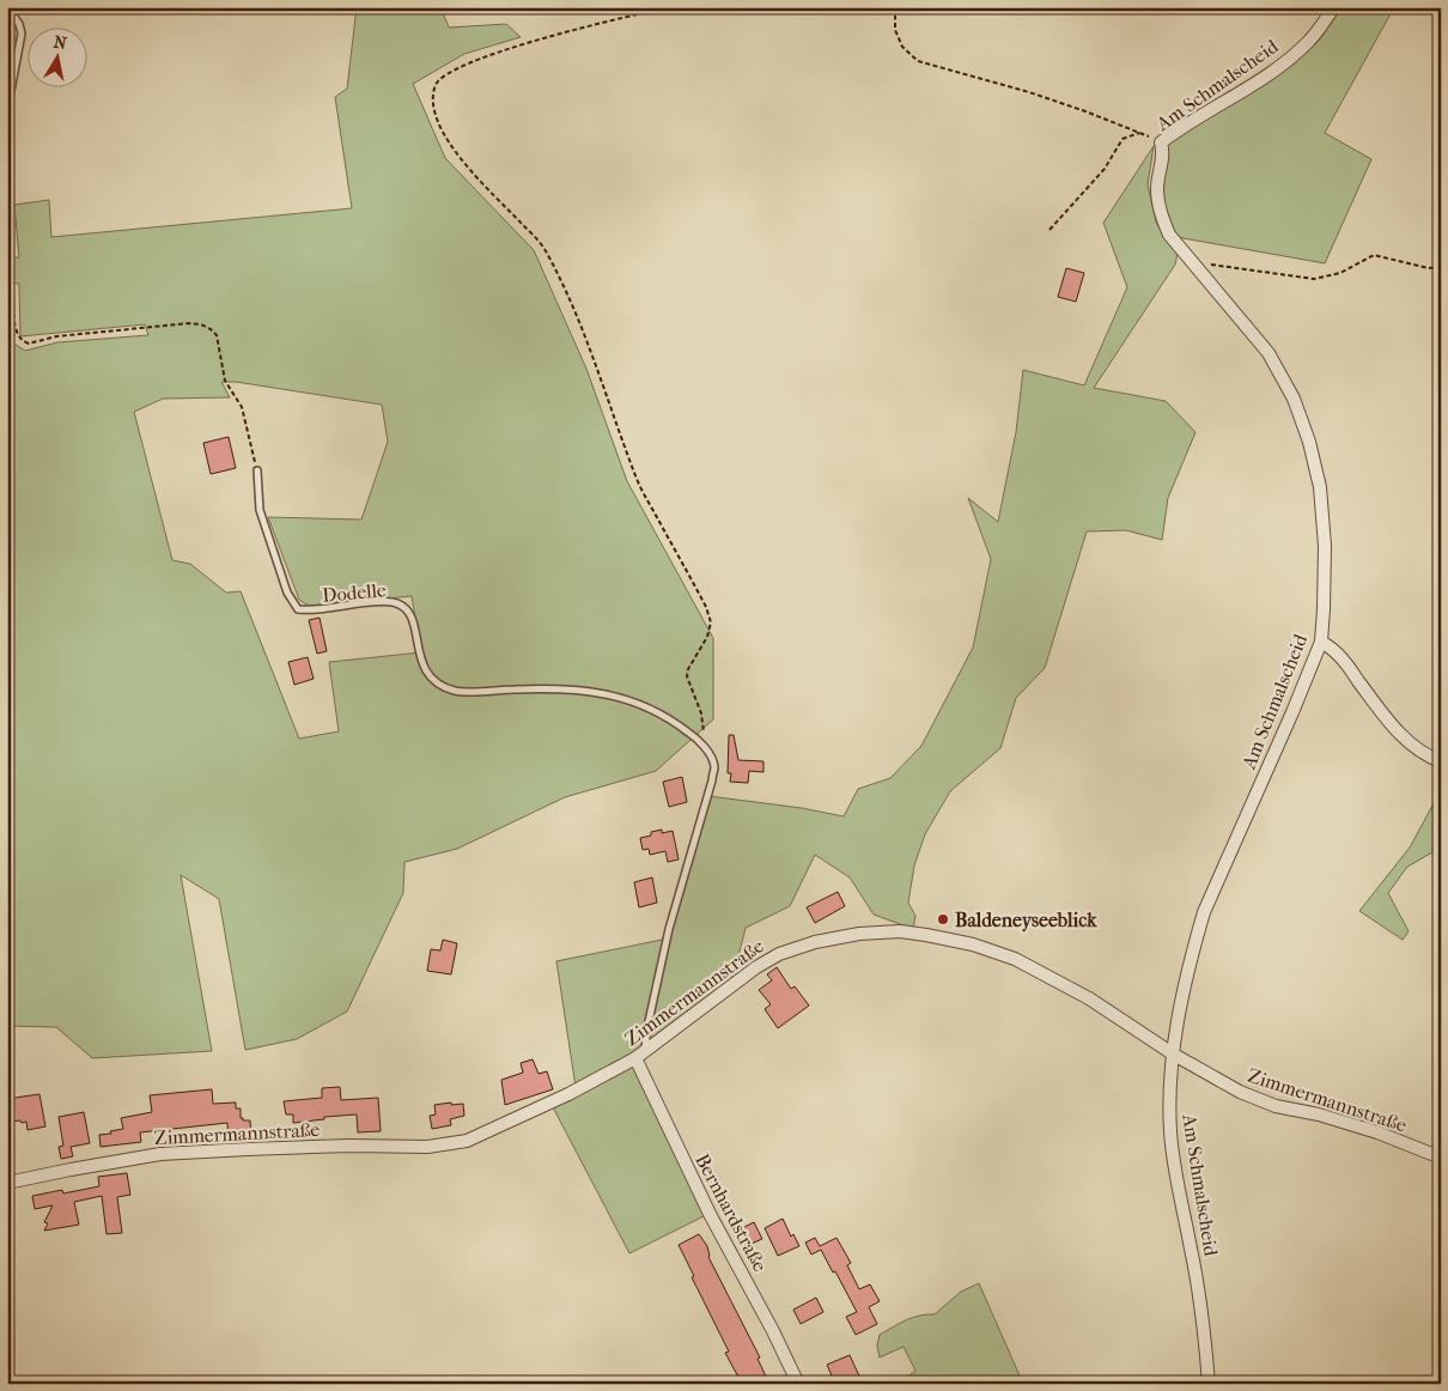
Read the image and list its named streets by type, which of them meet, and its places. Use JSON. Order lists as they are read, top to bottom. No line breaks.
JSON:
{"streets":{"street":["Am Schmalscheid","Zimmermannstraße","Bernhardstraße"],"lane":["Dodelle"]},"crossings":[["Am Schmalscheid","Zimmermannstraße"],["Zimmermannstraße","Bernhardstraße"]],"places":["Baldeneyseeblick"],"north":"top"}
